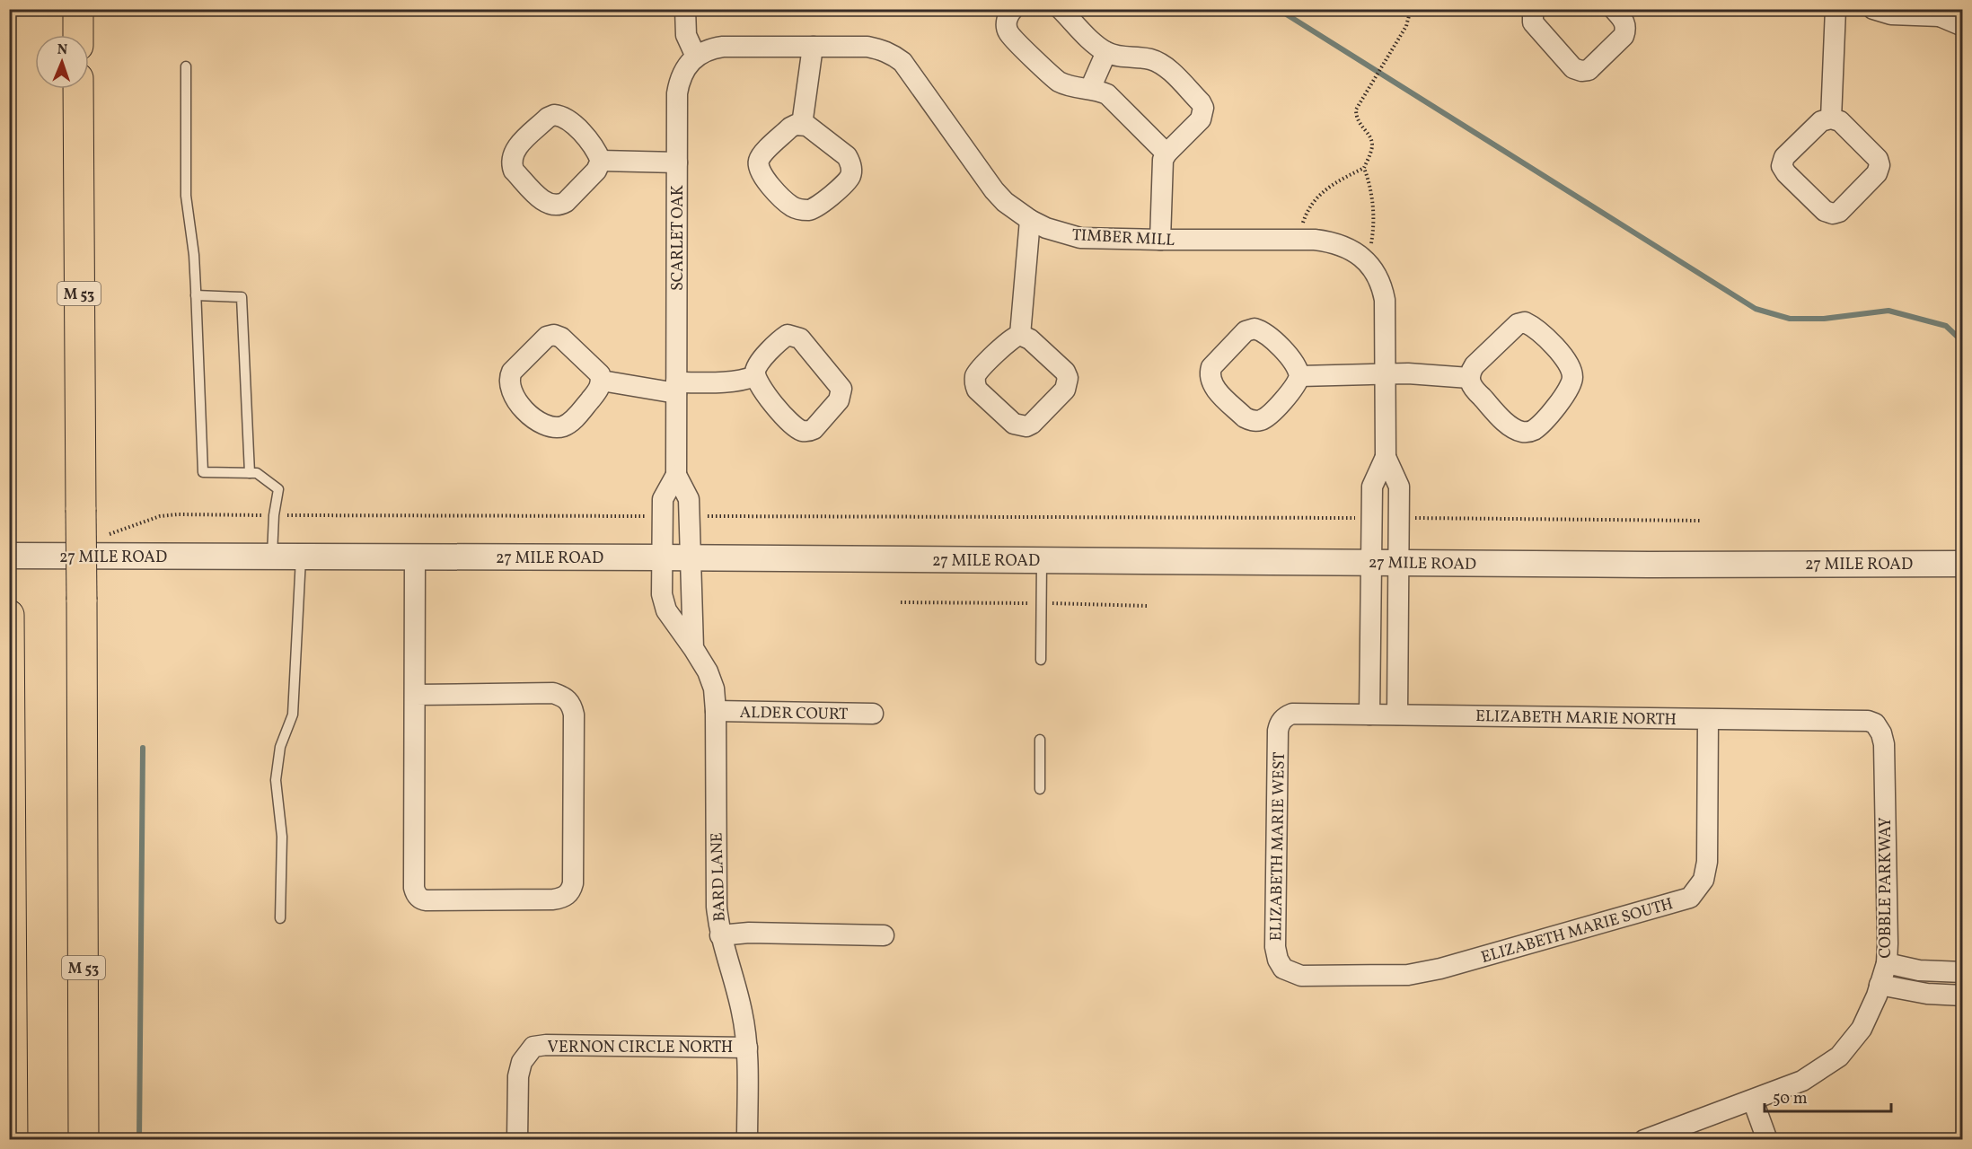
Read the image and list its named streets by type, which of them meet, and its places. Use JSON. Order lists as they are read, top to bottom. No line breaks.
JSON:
{"streets":{"highway":["M 53"],"street":["TIMBER MILL","SCARLET OAK","27 MILE ROAD","ALDER COURT","ELIZABETH MARIE NORTH","ELIZABETH MARIE WEST","BARD LANE","COBBLE PARKWAY","ELIZABETH MARIE SOUTH","VERNON CIRCLE NORTH"]},"crossings":[["TIMBER MILL","SCARLET OAK"],["TIMBER MILL","27 MILE ROAD"],["TIMBER MILL","ELIZABETH MARIE NORTH"],["SCARLET OAK","27 MILE ROAD"],["SCARLET OAK","BARD LANE"],["27 MILE ROAD","BARD LANE"],["ALDER COURT","BARD LANE"],["ELIZABETH MARIE NORTH","ELIZABETH MARIE WEST"],["ELIZABETH MARIE NORTH","COBBLE PARKWAY"],["ELIZABETH MARIE NORTH","ELIZABETH MARIE SOUTH"],["ELIZABETH MARIE WEST","ELIZABETH MARIE SOUTH"],["BARD LANE","VERNON CIRCLE NORTH"]],"scale_bar":"50 m","north":"top"}
